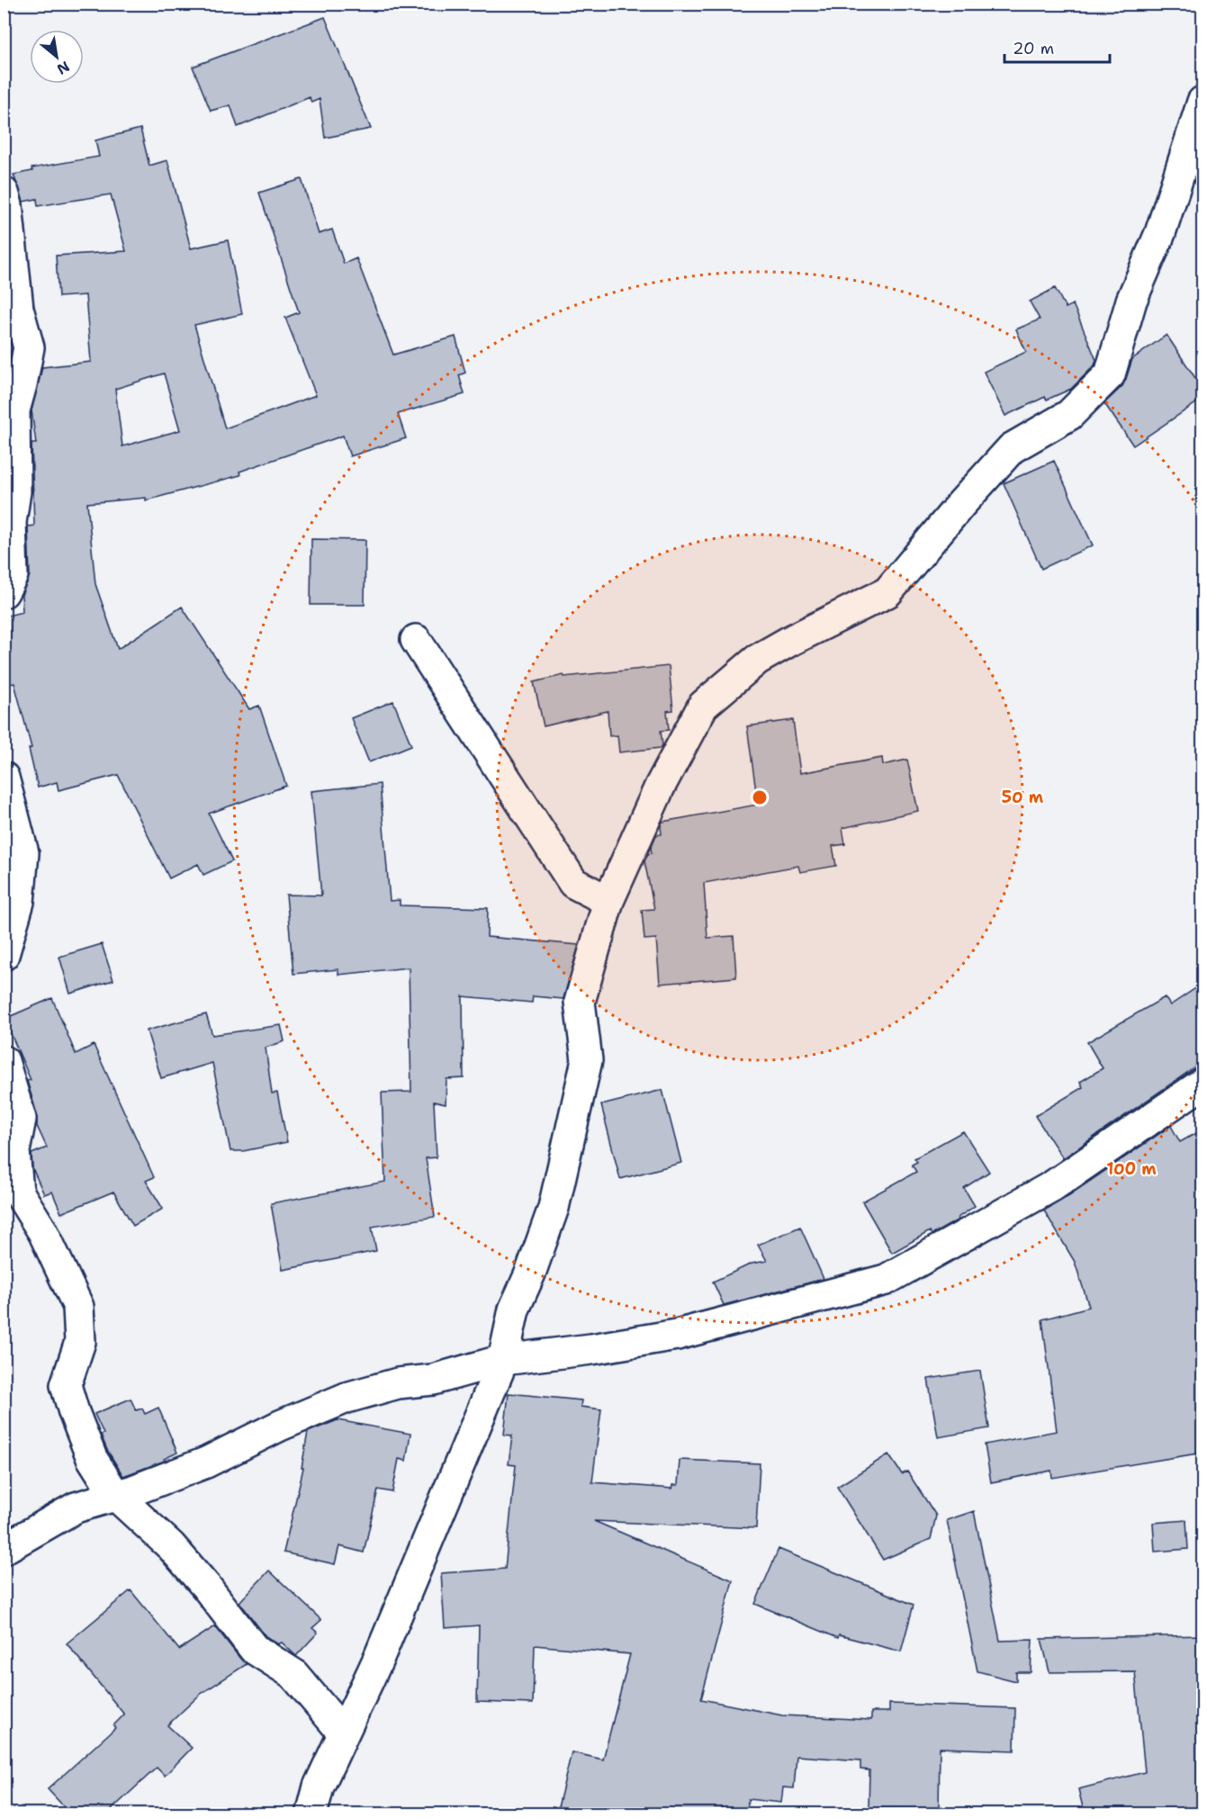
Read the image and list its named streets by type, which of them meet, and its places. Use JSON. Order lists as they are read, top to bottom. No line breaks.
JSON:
{"scale_bar":"20 m","north":"bottom right","rings":["50 m","100 m"]}
